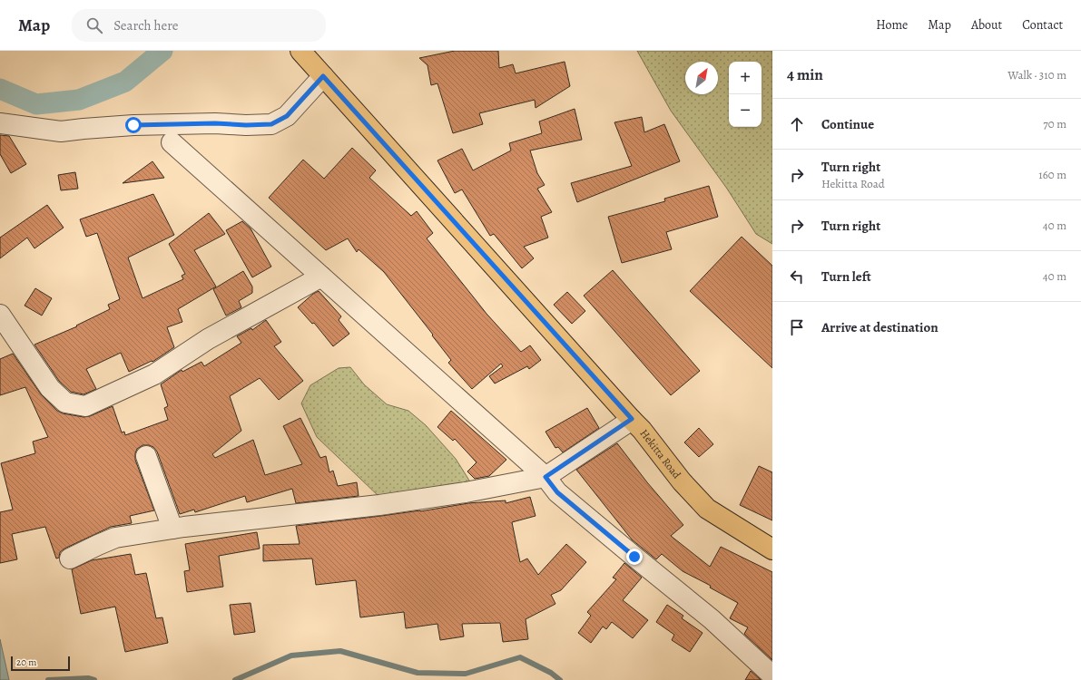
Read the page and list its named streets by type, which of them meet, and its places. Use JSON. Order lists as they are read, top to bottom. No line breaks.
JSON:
{"streets":{"main road":["Hekitta Road"]},"scale_bar":"20 m","north":"top right","page":{"header":"Map","search":"Search here","nav":["Home","Map","About","Contact"],"heading":["4 min","Walk · 310 m"],"map_buttons":["+","−"],"list":[["Continue","70 m"],["Turn right","Hekitta Road","160 m"],["Turn right","40 m"],["Turn left","40 m"],"Arrive at destination"],"scale":"20 m"}}
